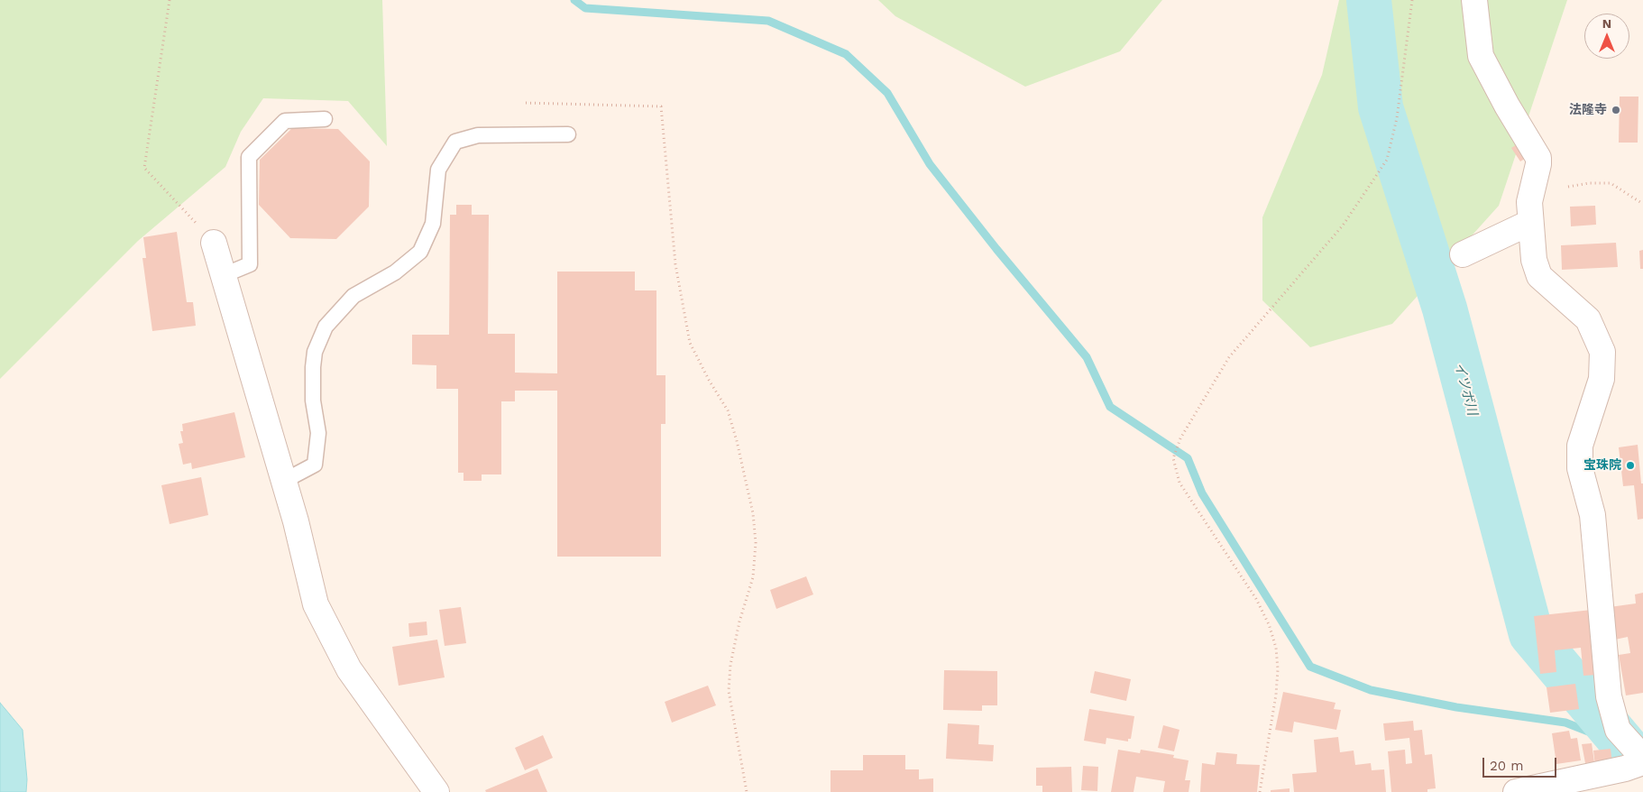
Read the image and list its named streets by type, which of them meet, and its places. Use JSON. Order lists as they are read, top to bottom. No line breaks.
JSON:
{"water":["イツボ川"],"places":["法隆寺","宝珠院"],"scale_bar":"20 m","north":"top"}
